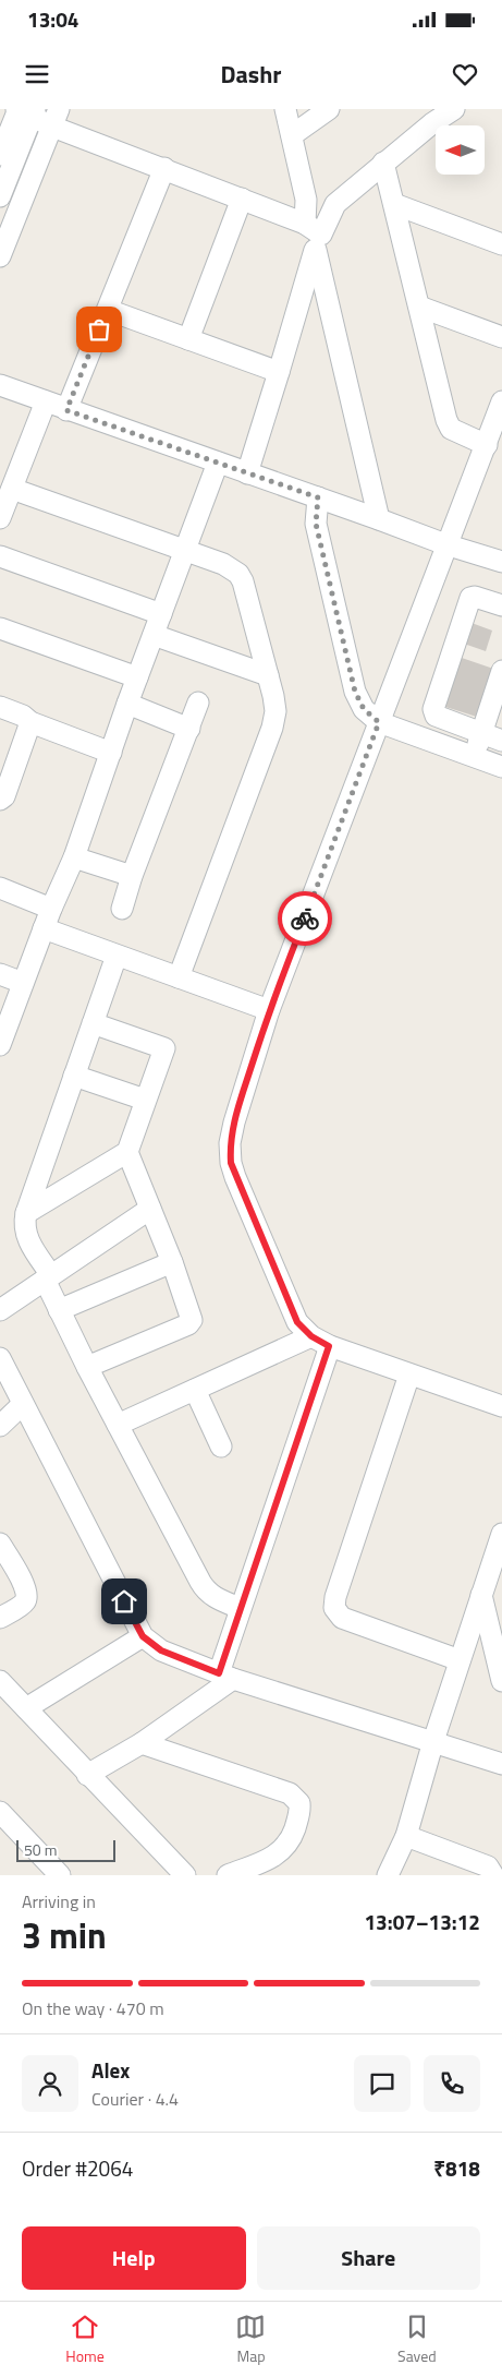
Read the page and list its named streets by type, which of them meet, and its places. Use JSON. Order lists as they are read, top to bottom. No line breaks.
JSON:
{"scale_bar":"50 m","north":"left","page":{"status":"13:04","header":"Dashr","scale":"50 m","heading":["3 min","Arriving in","13:07–13:12"],"panel":["Alex","Courier · 4.4","Order #2064","₹818"],"bar":"On the way · 470 m","buttons":["Help","Share"],"tabs":["Home","Map","Saved"]}}
